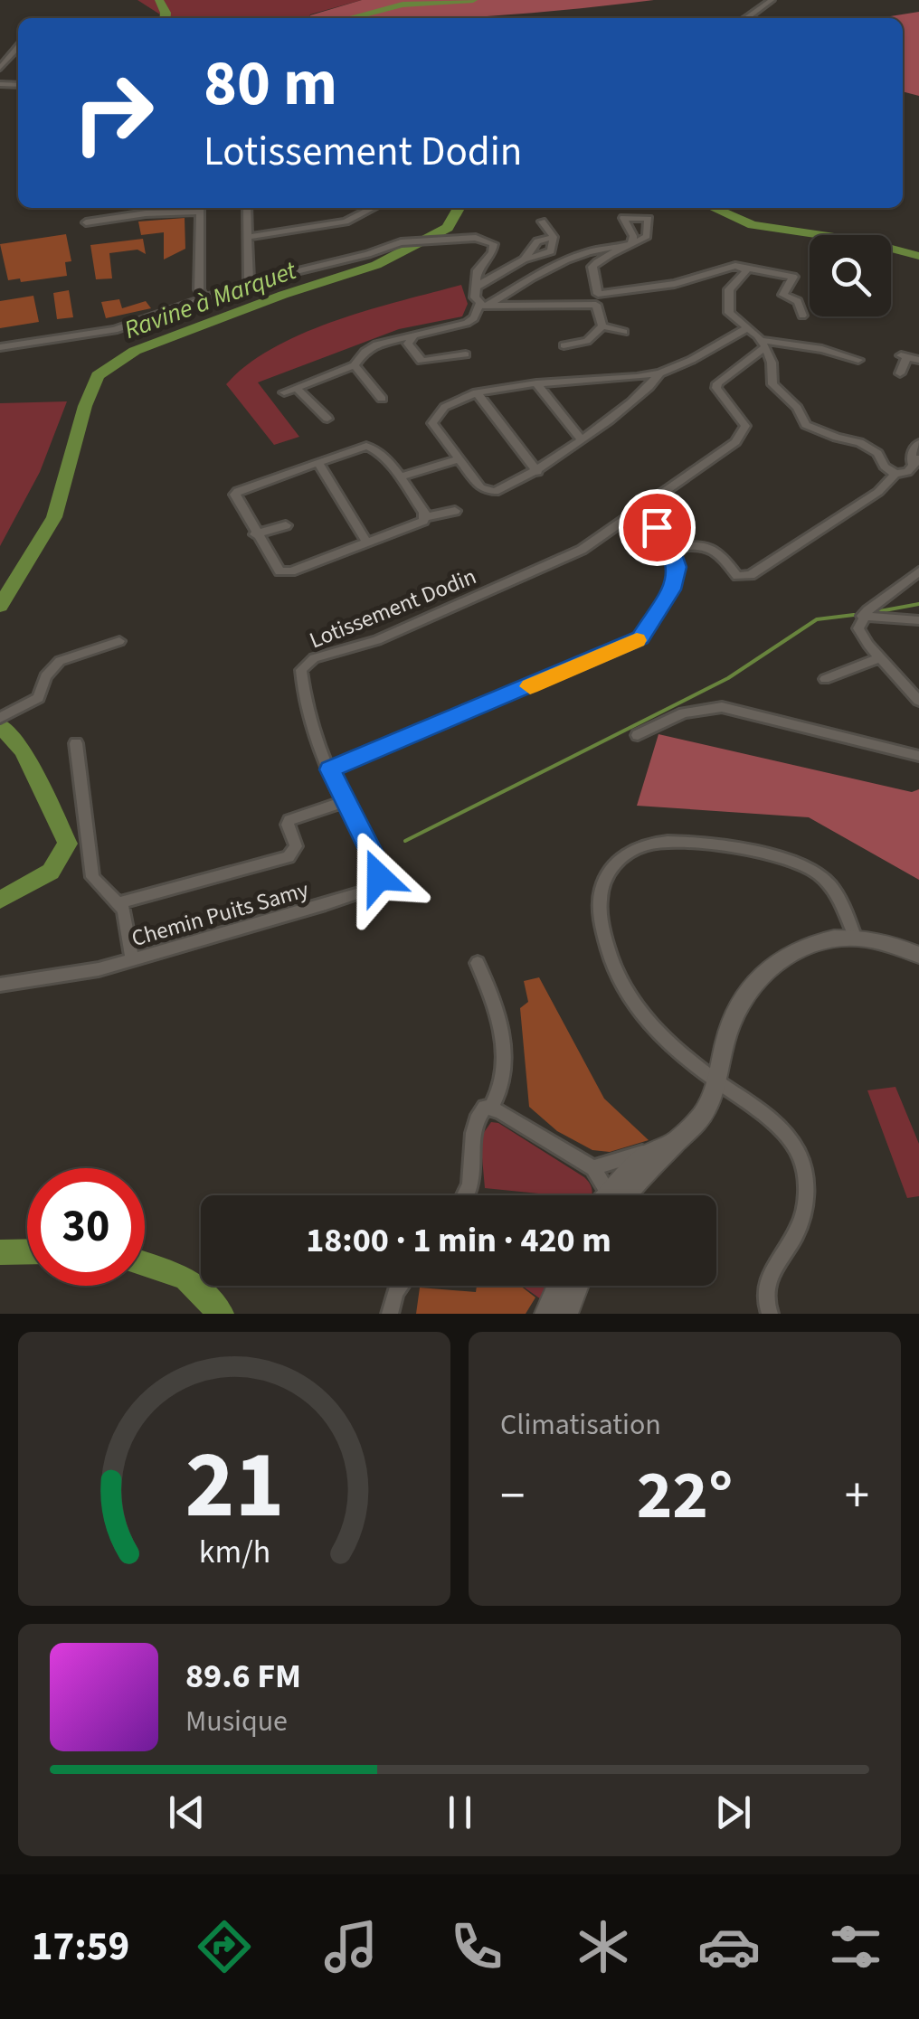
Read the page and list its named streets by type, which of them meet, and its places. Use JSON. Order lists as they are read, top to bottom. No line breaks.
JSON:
{"streets":{"street":["Lotissement Dodin","Chemin Puits Samy"]},"crossings":[["Lotissement Dodin","Chemin Puits Samy"]],"water":["Ravine à Marquet"],"page":{"turn":["80 m","Lotissement Dodin"],"limit":"30","trip":"18:00 · 1 min · 420 m","tile":"Climatisation","heat":["−","22°","+"],"song":["89.6 FM","Musique"],"tabs":"17:59","gauge":["21","km/h"]}}
